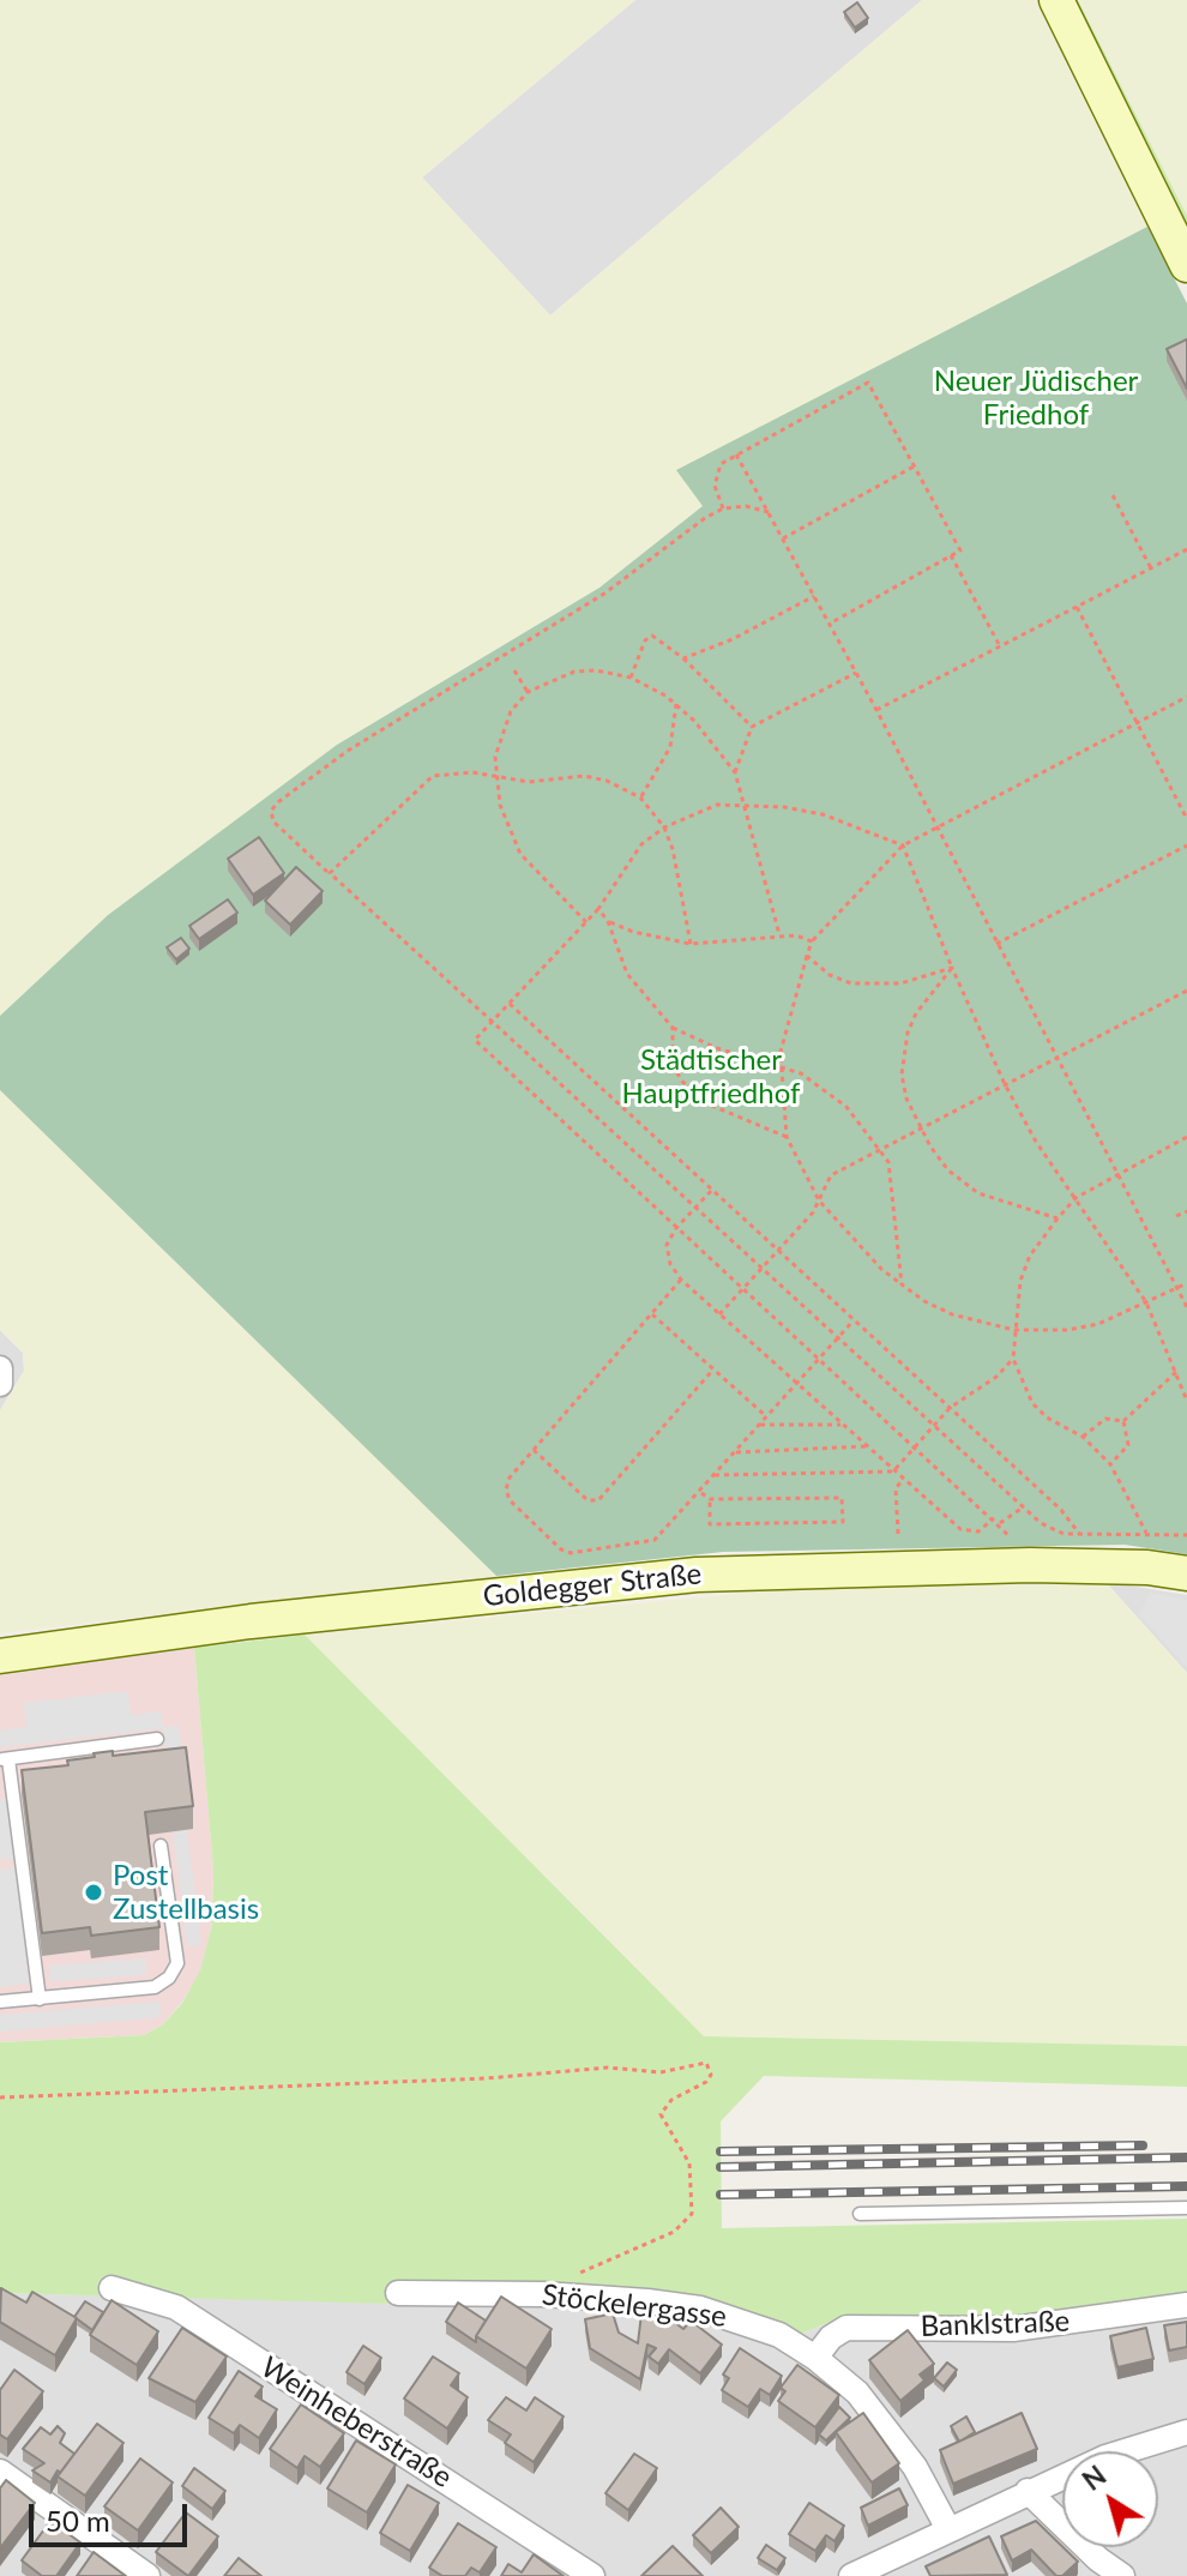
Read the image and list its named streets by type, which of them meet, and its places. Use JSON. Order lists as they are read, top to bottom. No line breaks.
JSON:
{"streets":{"street":["Goldegger Straße","Stöckelergasse","Banklstraße","Weinheberstraße"]},"crossings":[["Stöckelergasse","Banklstraße"]],"parks":["Neuer Jüdischer Friedhof","Städtischer Hauptfriedhof"],"places":["Post Zustellbasis"],"scale_bar":"50 m","north":"top left"}
